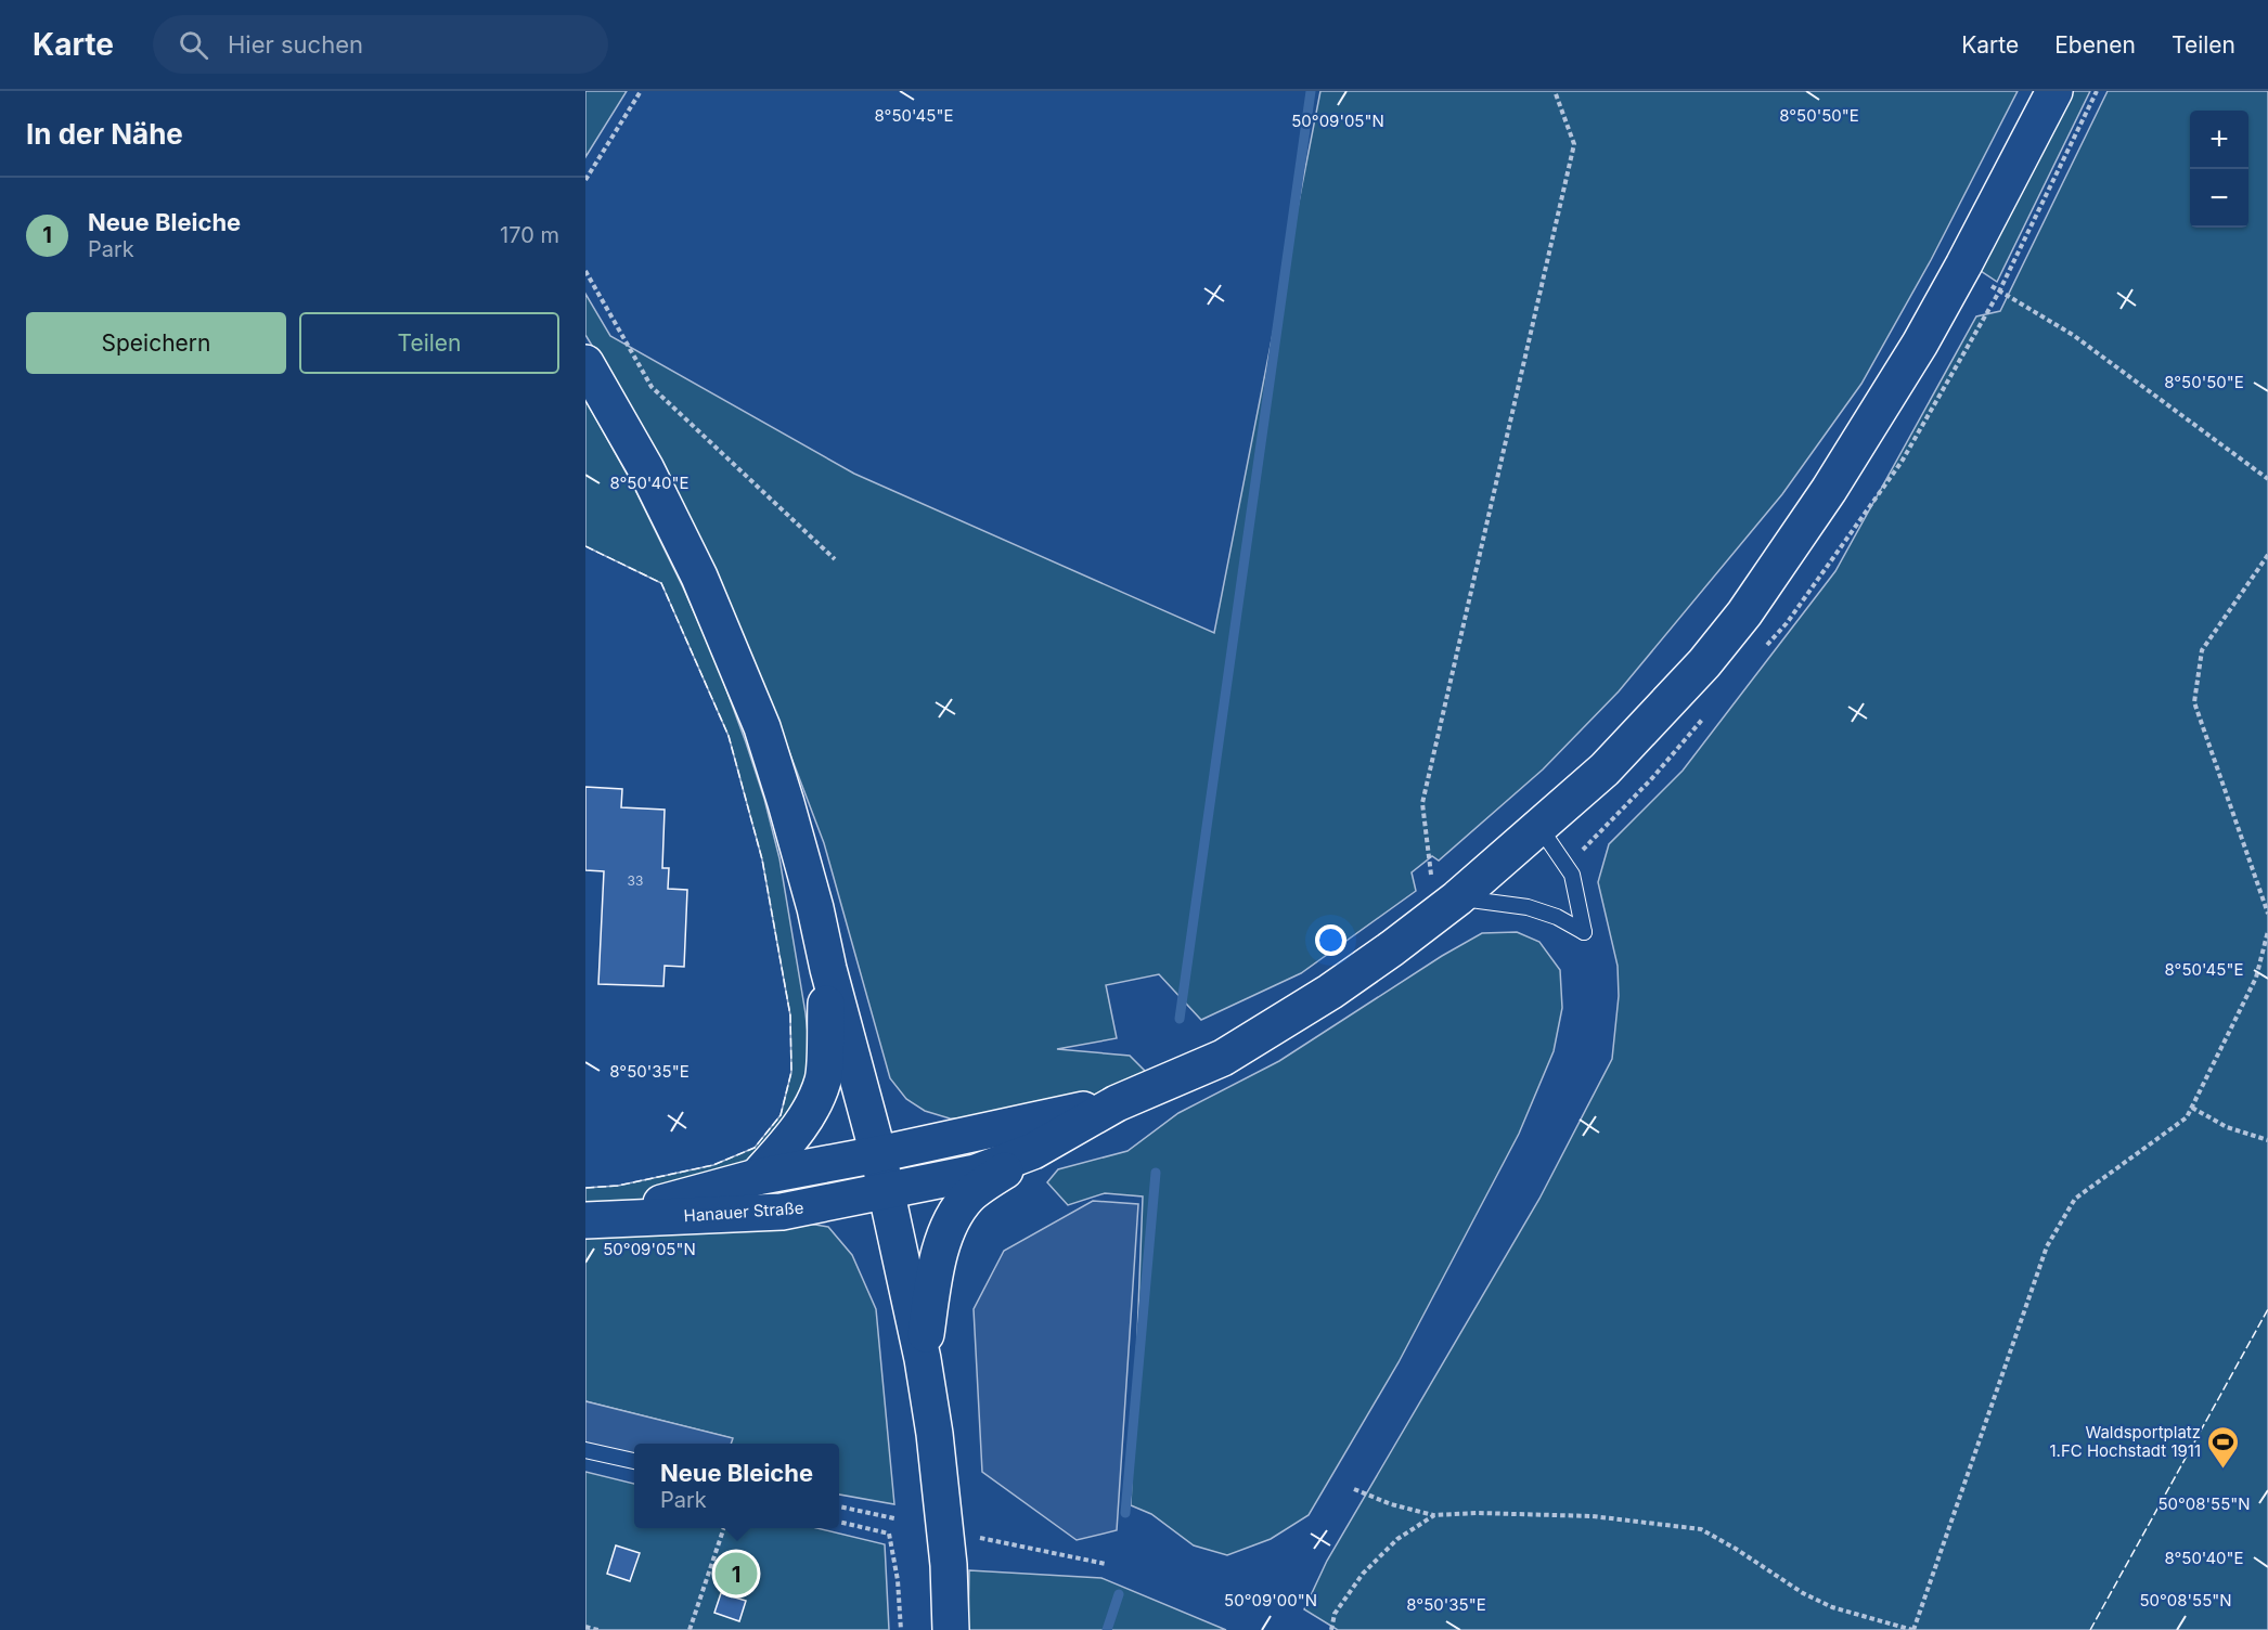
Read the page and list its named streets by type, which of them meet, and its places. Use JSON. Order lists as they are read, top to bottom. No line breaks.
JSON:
{"streets":{"street":["Hanauer Straße"]},"places":{"sports":["Waldsportplatz 1.FC Hochstadt 1911"]},"house_numbers":["33"],"page":{"header":"Karte","search":"Hier suchen","nav":["Karte","Ebenen","Teilen"],"heading":"In der Nähe","map_buttons":["+","−"],"list":[{"mark":"1","name":"Neue Bleiche","note":"Park","value":"170 m"}],"buttons":["Speichern","Teilen"],"popup":["Neue Bleiche","Park"],"pins":"1"},"coordinates":["8°50'45\"E","8°50'50\"E","50°09'05\"N","8°50'40\"E","8°50'35\"E","50°08'55\"N","50°09'00\"N"]}
